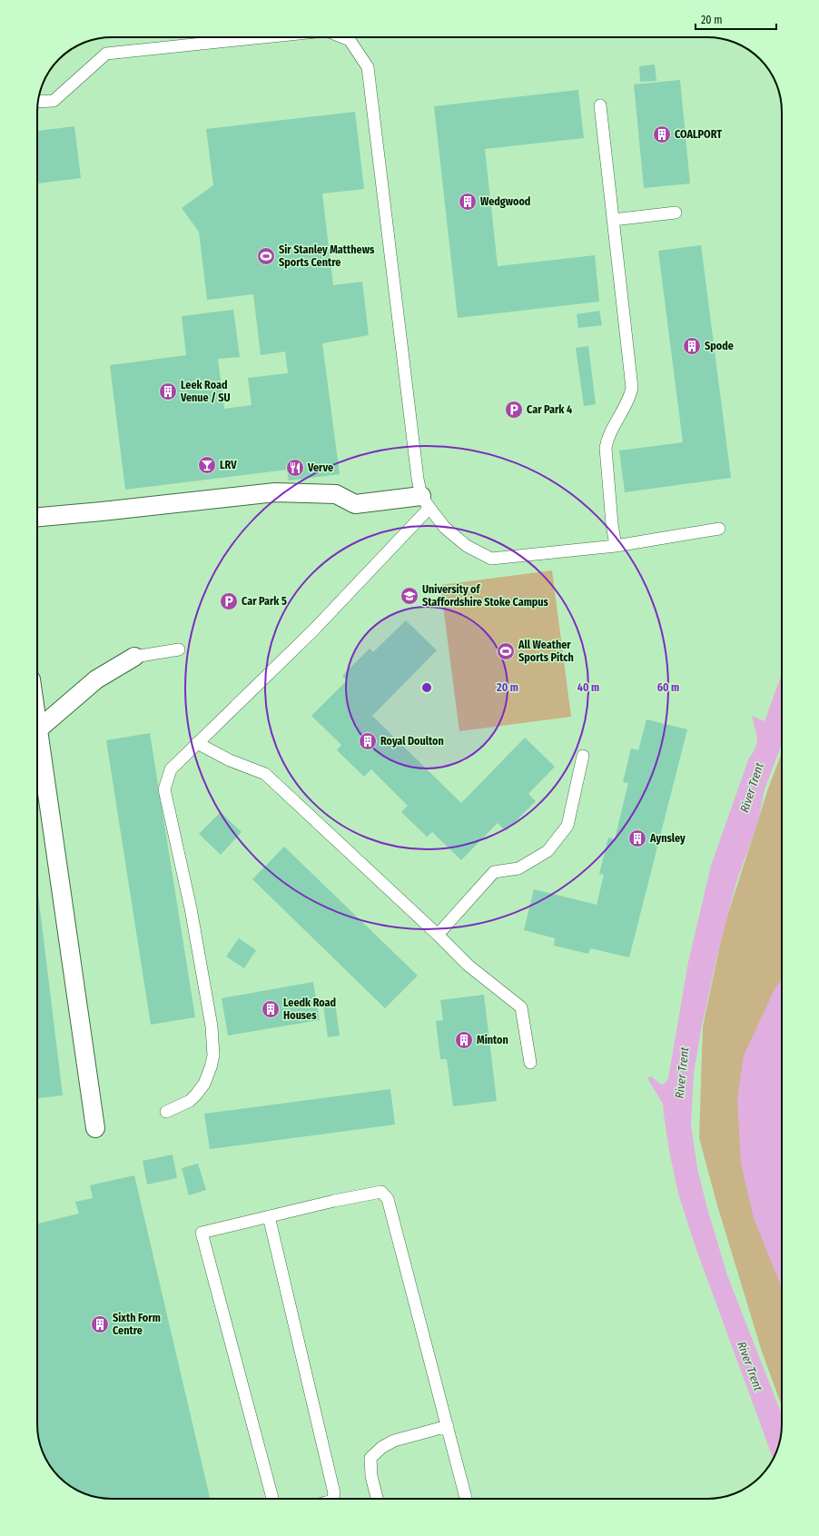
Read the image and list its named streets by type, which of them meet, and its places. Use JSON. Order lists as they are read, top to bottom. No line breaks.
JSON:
{"water":["River Trent"],"places":{"building":["COALPORT","Wedgwood","Spode","Leek Road Venue / SU","Royal Doulton","Aynsley","Leedk Road Houses","Minton","Sixth Form Centre"],"sports":["Sir Stanley Matthews Sports Centre","All Weather Sports Pitch"],"parking":["Car Park 4","Car Park 5"],"bar":["LRV"],"restaurant":["Verve"],"school or university":["University of Staffordshire Stoke Campus"]},"scale_bar":"20 m","rings":["20 m","40 m","60 m"]}
